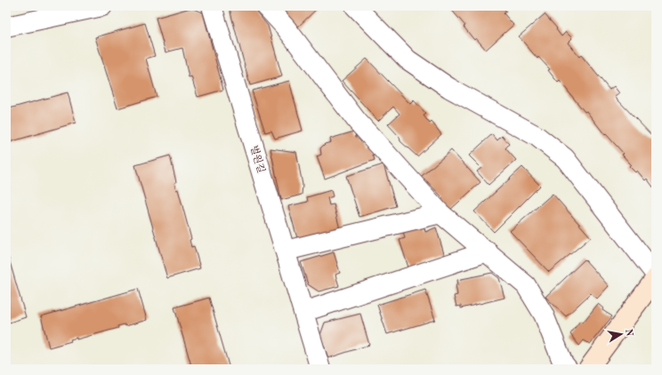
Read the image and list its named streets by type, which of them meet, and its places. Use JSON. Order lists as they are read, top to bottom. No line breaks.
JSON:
{"streets":{"street":["벌원길"]},"north":"right"}
